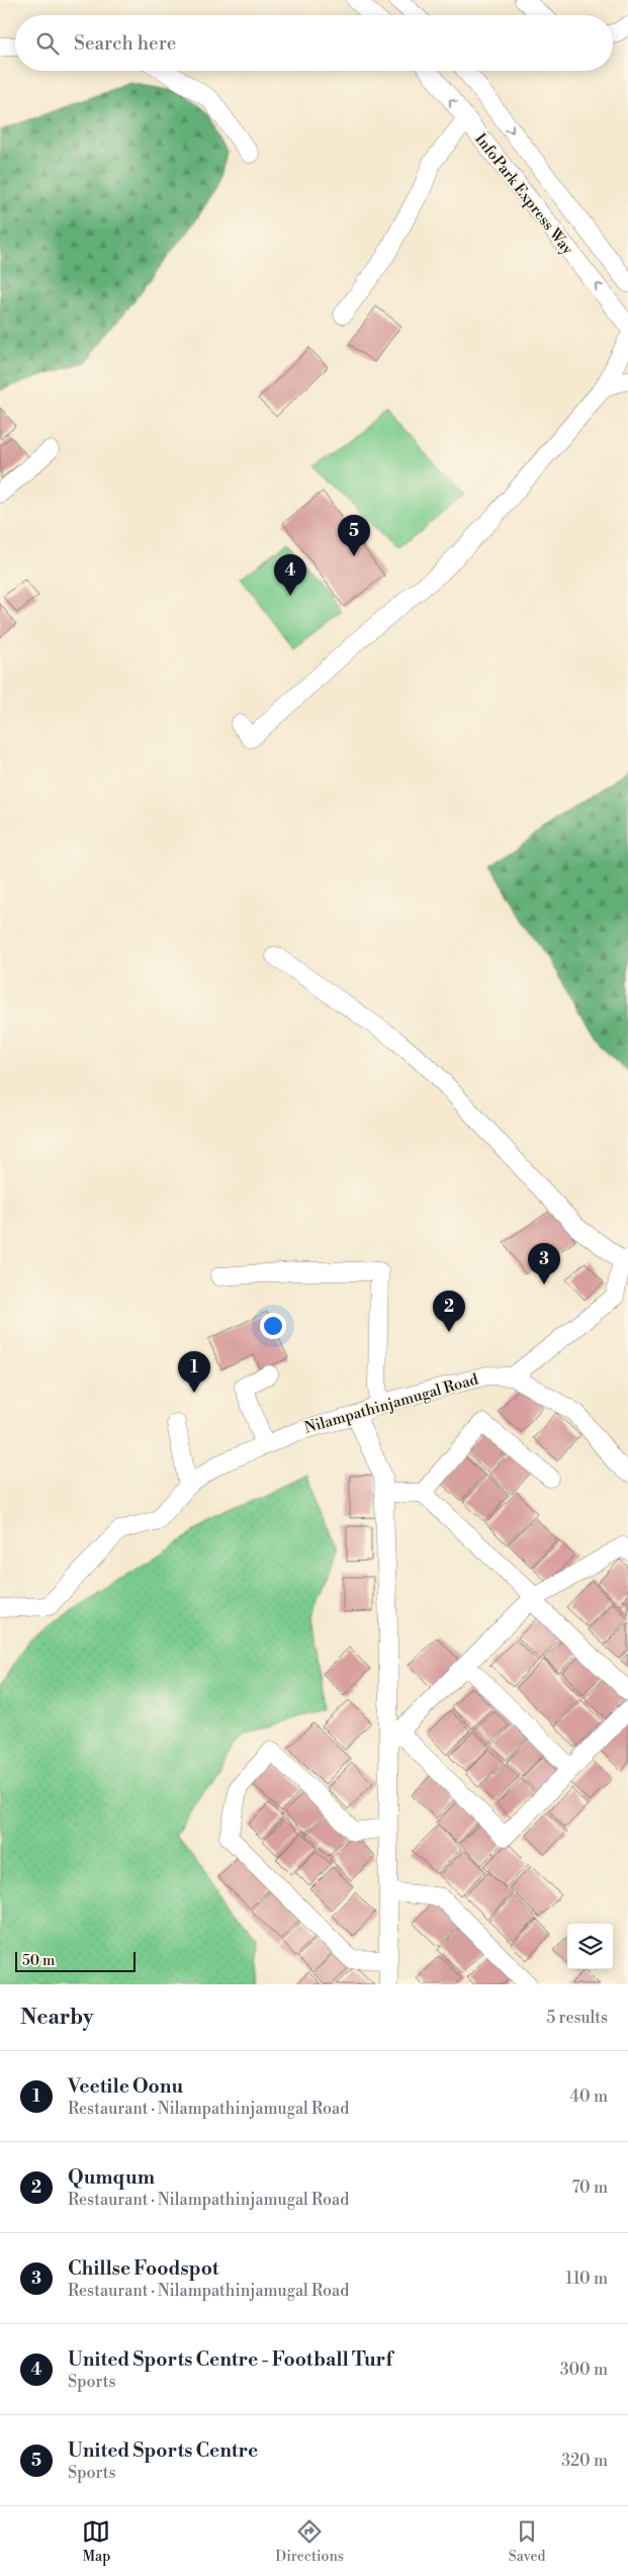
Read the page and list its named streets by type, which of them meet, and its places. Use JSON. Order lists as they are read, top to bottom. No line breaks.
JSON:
{"streets":{"street":["InfoPark Express Way","Nilampathinjamugal Road"]},"scale_bar":"50 m","page":{"search":"Search here","pins":["5","4","3","2","1"],"scale":"50 m","heading":["Nearby","5 results"],"list":[{"mark":"1","name":"Veetile Oonu","note":"Restaurant · Nilampathinjamugal Road","value":"40 m"},{"mark":"2","name":"Qumqum","note":"Restaurant · Nilampathinjamugal Road","value":"70 m"},{"mark":"3","name":"Chillse Foodspot","note":"Restaurant · Nilampathinjamugal Road","value":"110 m"},{"mark":"4","name":"United Sports Centre - Football Turf","note":"Sports","value":"300 m"},{"mark":"5","name":"United Sports Centre","note":"Sports","value":"320 m"}],"nav":["Map","Directions","Saved"]}}
